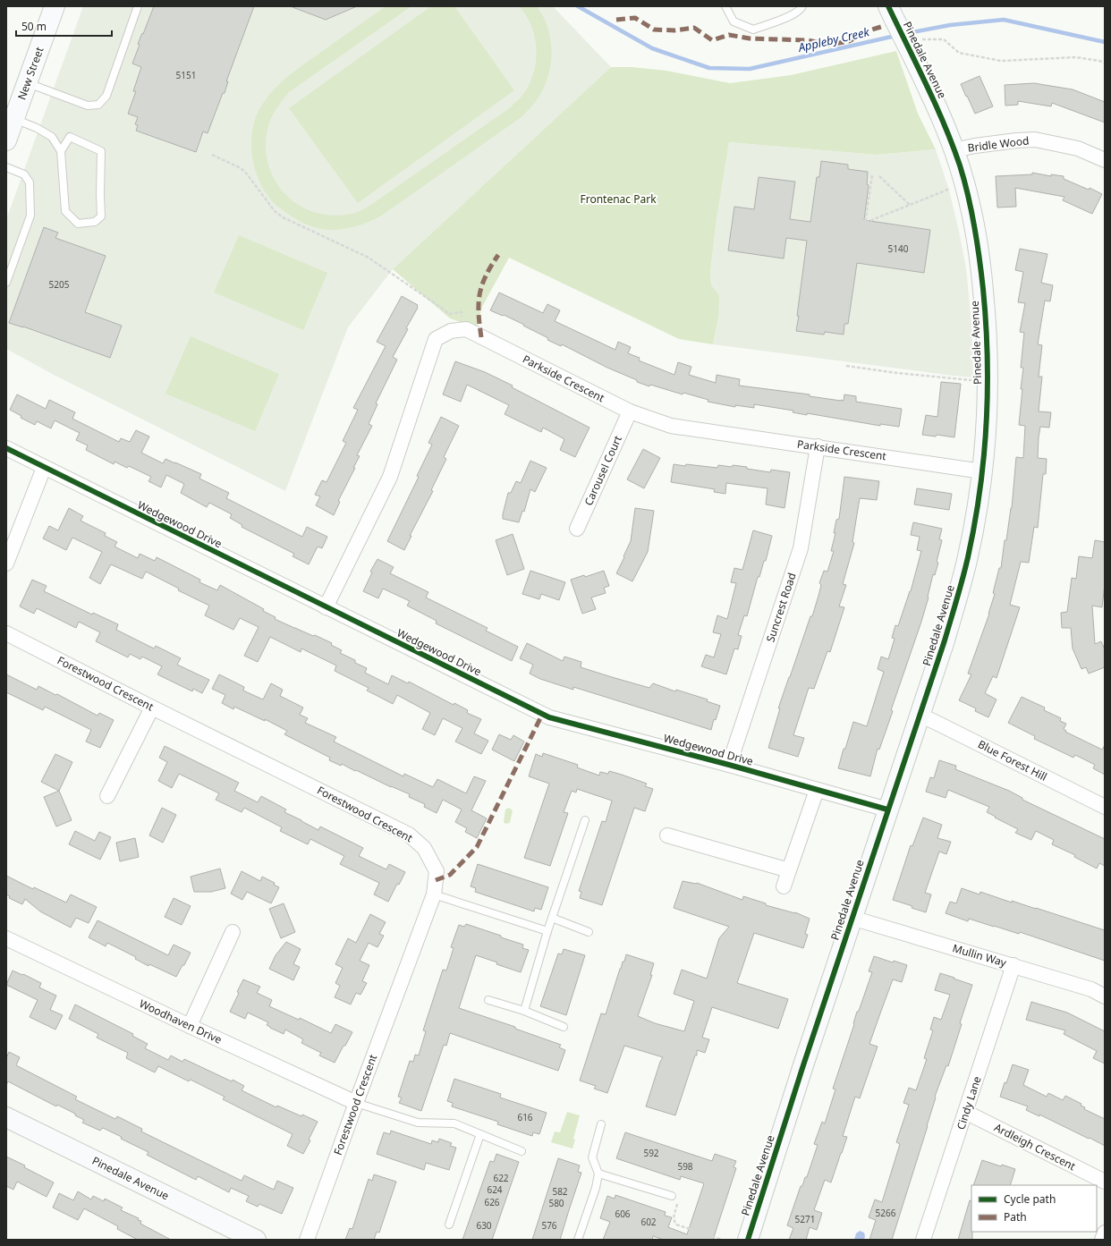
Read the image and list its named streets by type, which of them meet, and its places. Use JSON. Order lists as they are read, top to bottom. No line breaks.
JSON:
{"streets":{"street":["Pinedale Avenue","New Street","Bridle Wood","Parkside Crescent","Carousel Court","Wedgewood Drive","Suncrest Road","Forestwood Crescent","Blue Forest Hill","Mullin Way","Woodhaven Drive","Cindy Lane","Ardleigh Crescent"]},"crossings":[["Pinedale Avenue","Bridle Wood"],["Pinedale Avenue","Parkside Crescent"],["Pinedale Avenue","Wedgewood Drive"],["Pinedale Avenue","Blue Forest Hill"],["Pinedale Avenue","Mullin Way"],["Parkside Crescent","Carousel Court"],["Parkside Crescent","Suncrest Road"],["Wedgewood Drive","Suncrest Road"],["Forestwood Crescent","Woodhaven Drive"],["Mullin Way","Cindy Lane"],["Cindy Lane","Ardleigh Crescent"]],"water":["Appleby Creek"],"parks":["Frontenac Park"],"house_numbers":["5151","5140","5205","616","592","598","622","624","582","626","580","5266","606","5271","602","630","576"],"legend":["Cycle path","Path"],"scale_bar":"50 m"}
